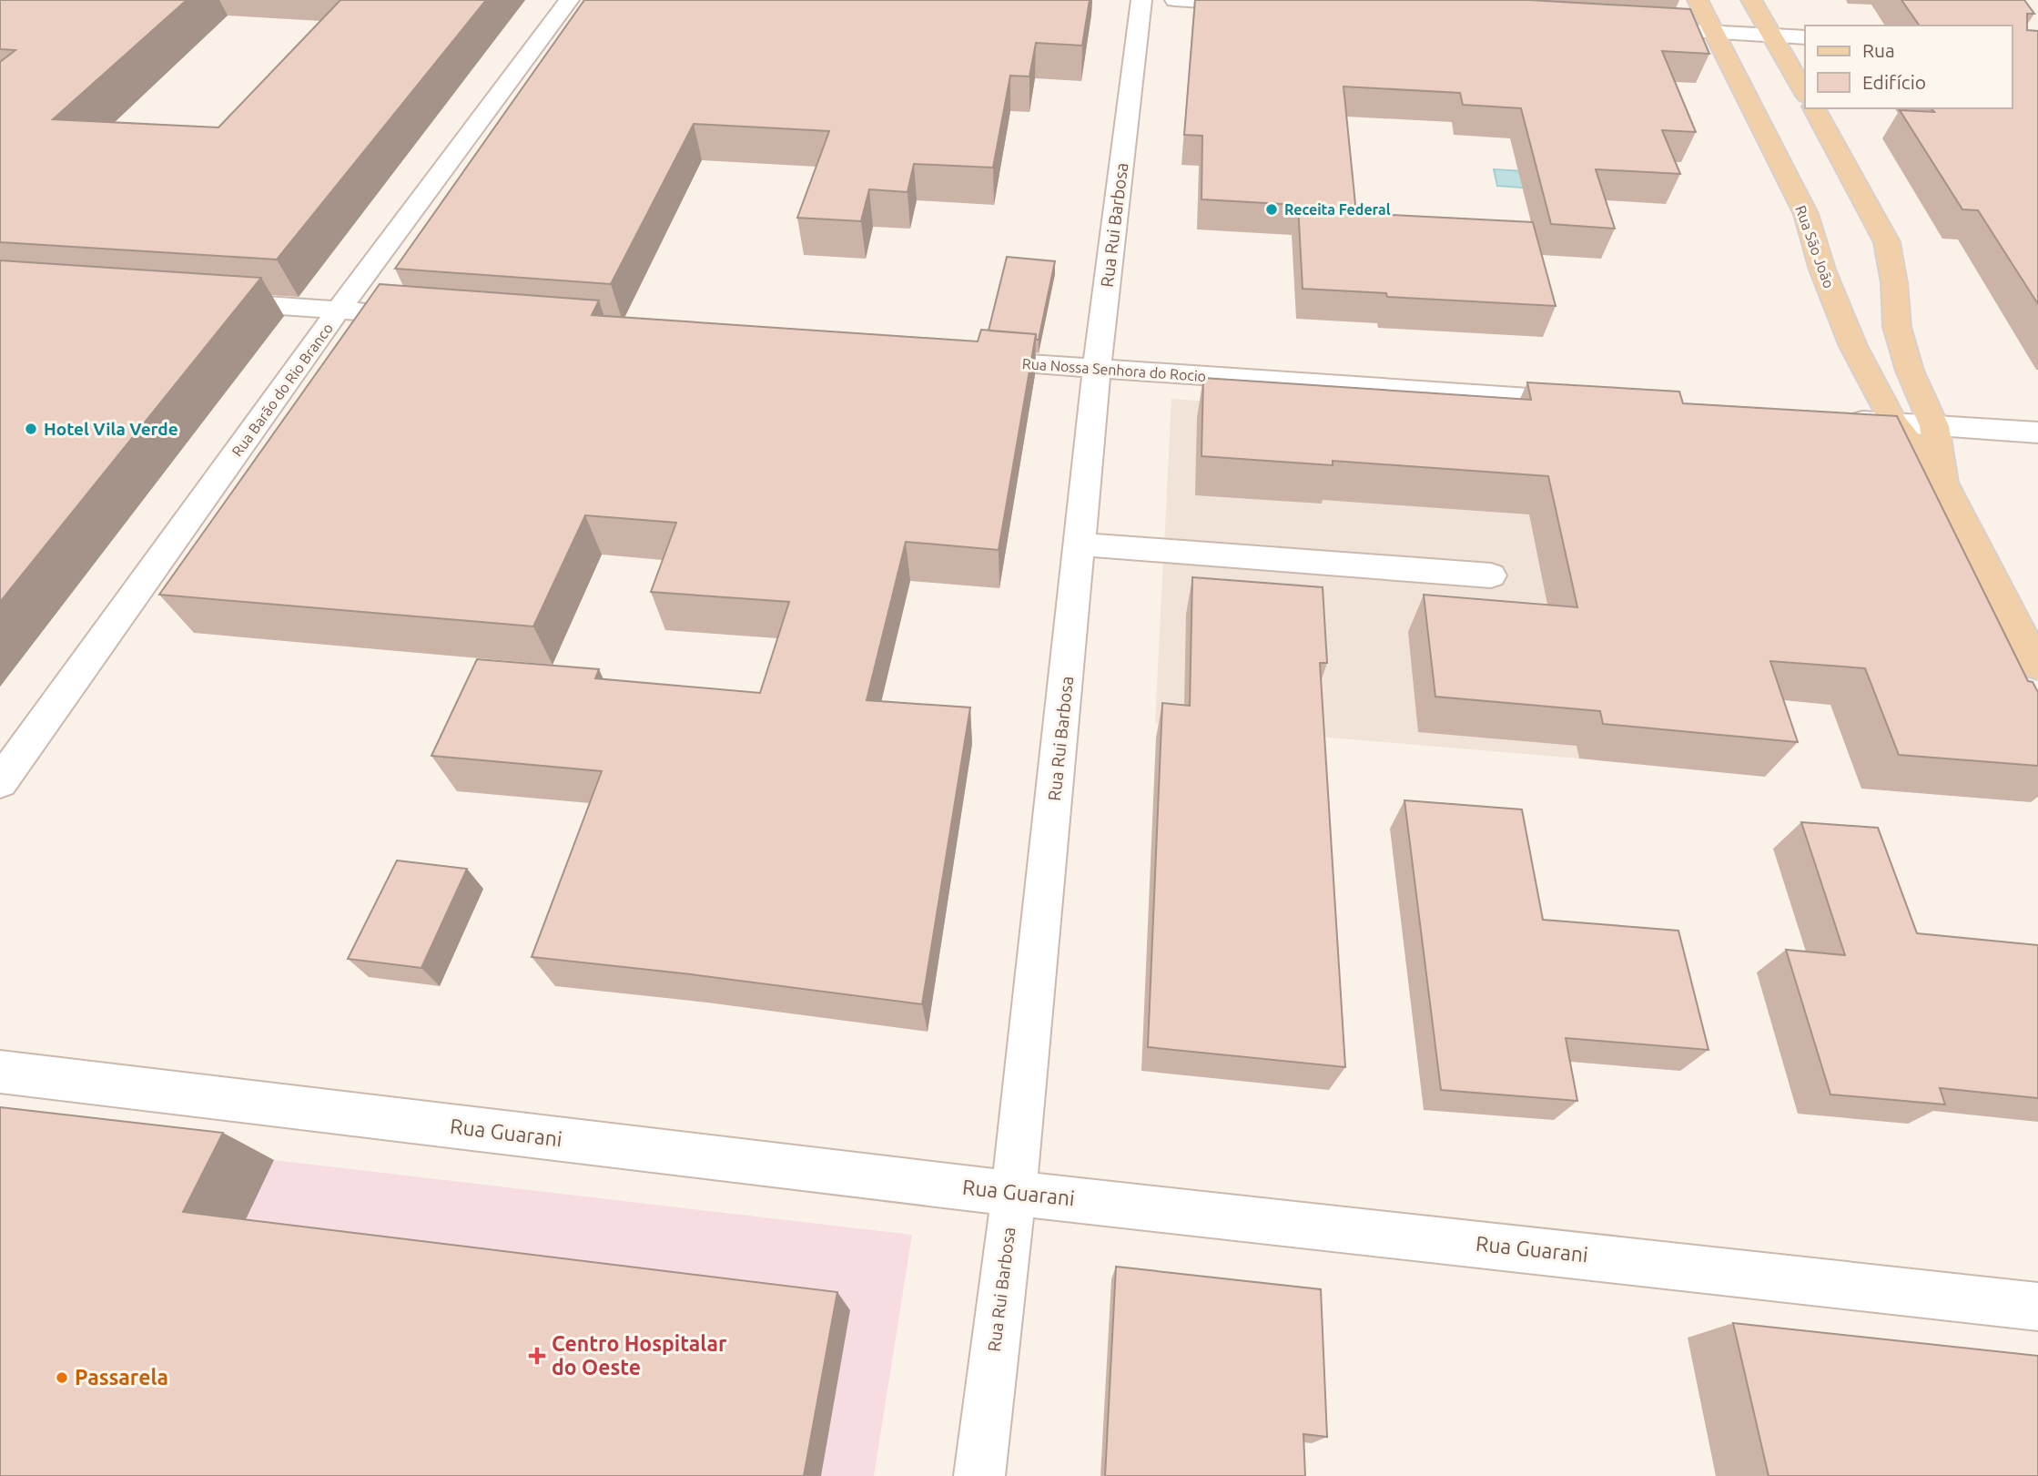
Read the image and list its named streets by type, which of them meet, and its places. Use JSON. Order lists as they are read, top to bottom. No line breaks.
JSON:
{"streets":{"main road":["Rua São João"],"street":["Rua Rui Barbosa","Rua Nossa Senhora do Rocio","Rua Barão do Rio Branco","Rua Guarani"]},"crossings":[["Rua Rui Barbosa","Rua Nossa Senhora do Rocio"],["Rua Rui Barbosa","Rua Guarani"]],"places":{"other":["Receita Federal","Hotel Vila Verde","Passarela"],"health":["Centro Hospitalar do Oeste"]},"legend":["Rua","Edifício"]}
